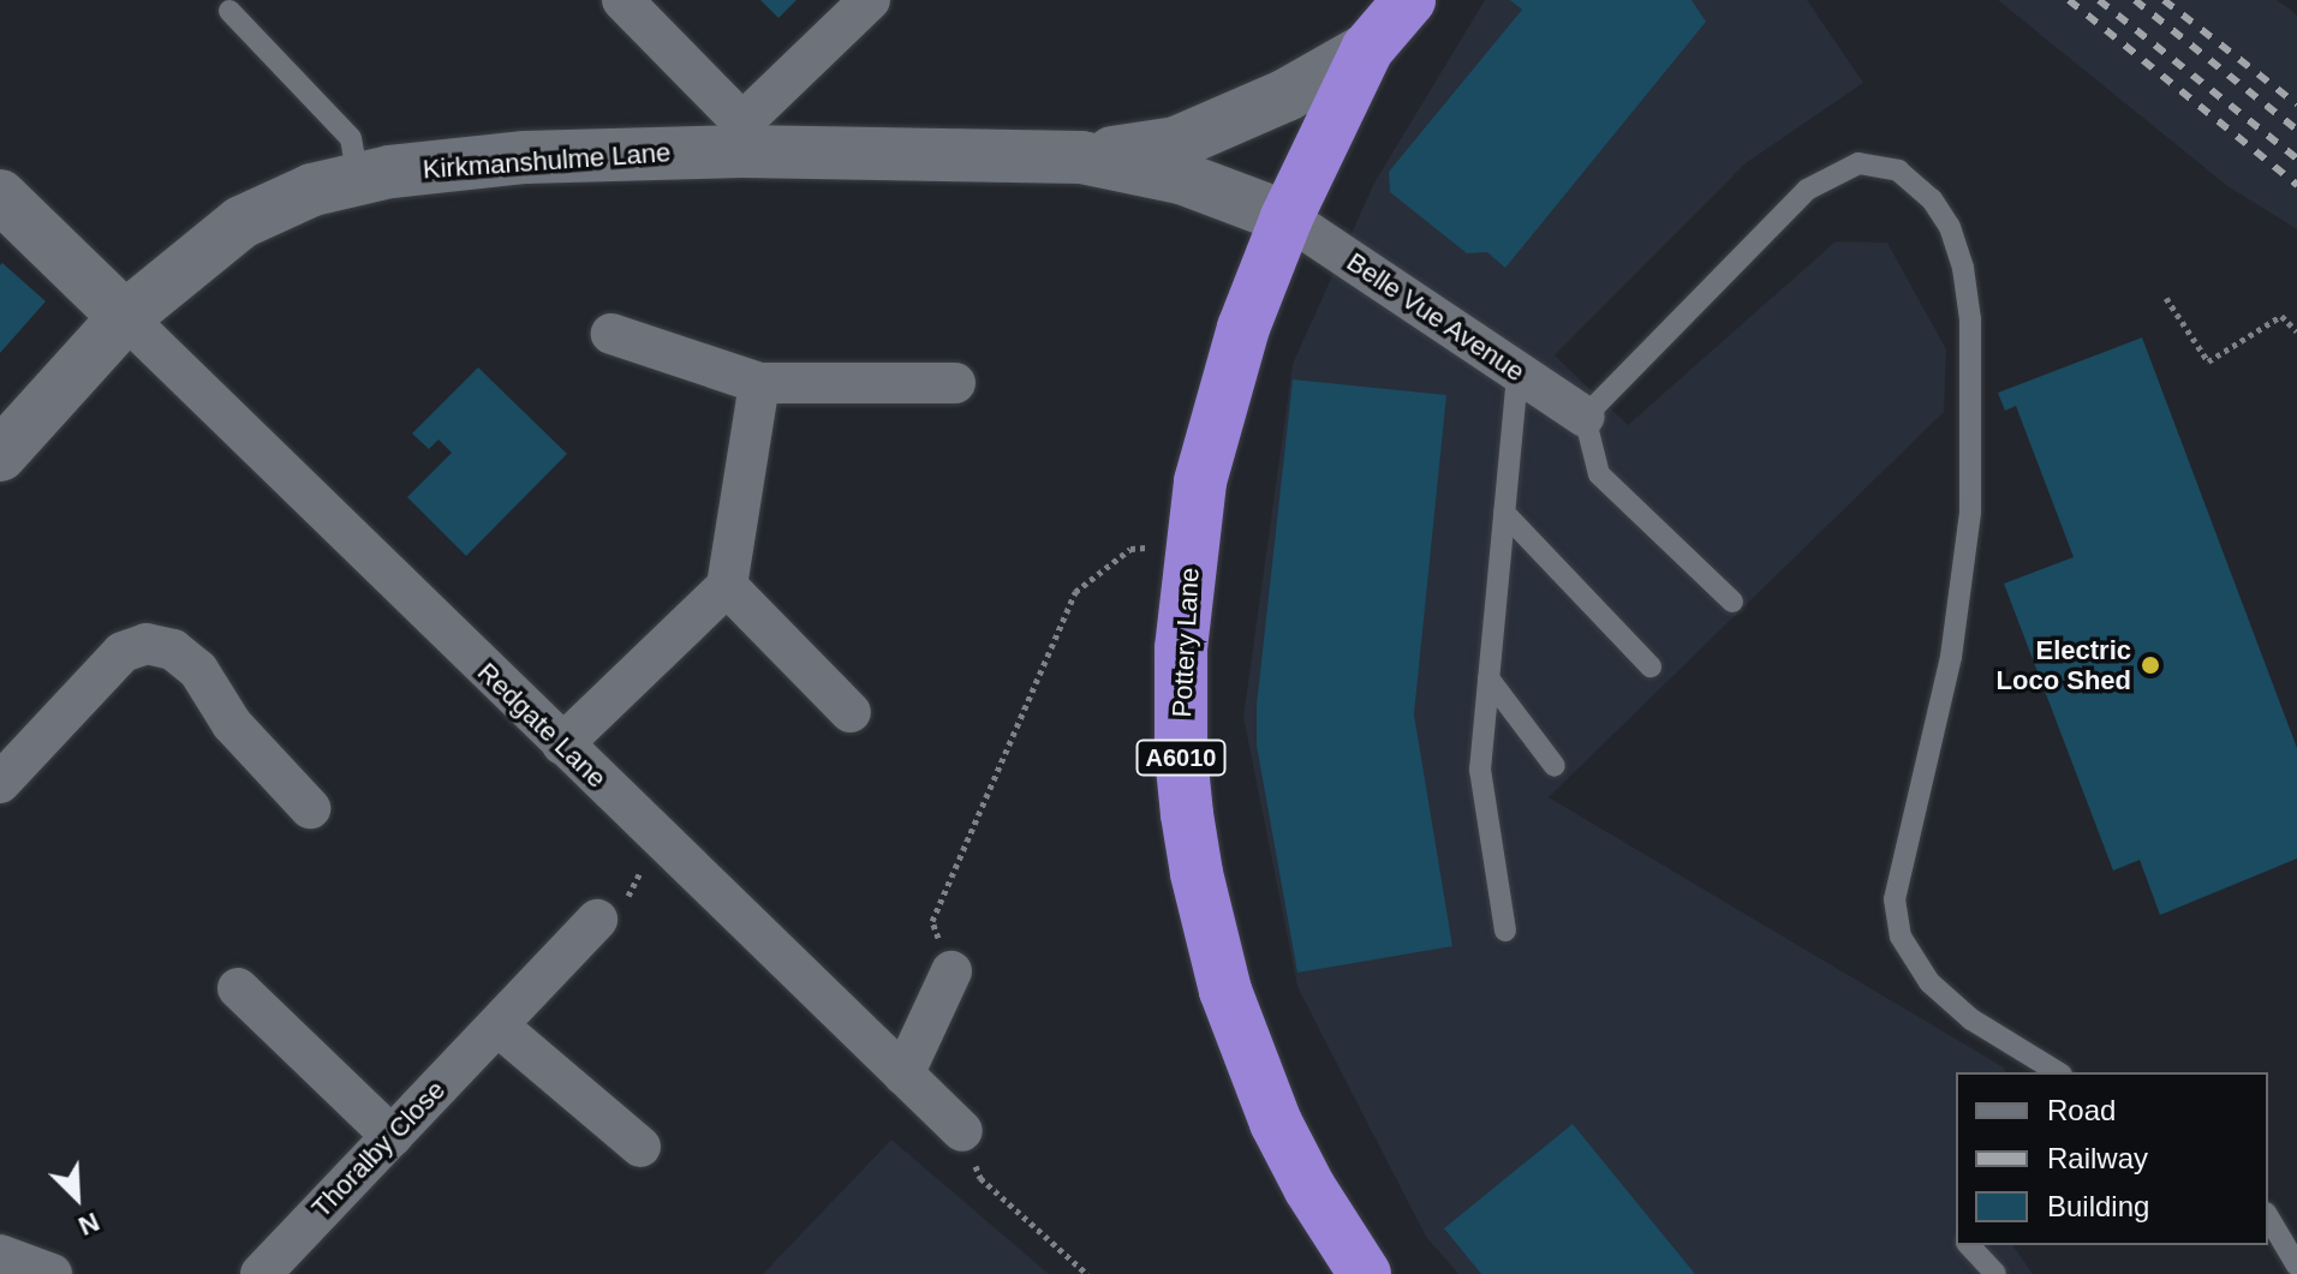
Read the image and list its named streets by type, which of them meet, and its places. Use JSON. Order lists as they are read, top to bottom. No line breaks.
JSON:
{"streets":{"highway":["Kirkmanshulme Lane","Pottery Lane","A6010"],"street":["Belle Vue Avenue","Redgate Lane","Thoralby Close"]},"crossings":[["Kirkmanshulme Lane","Belle Vue Avenue"],["Kirkmanshulme Lane","Pottery Lane"],["Kirkmanshulme Lane","Redgate Lane"],["Belle Vue Avenue","Pottery Lane"]],"places":["Electric Loco Shed"],"legend":["Road","Railway","Building"],"north":"bottom right"}
